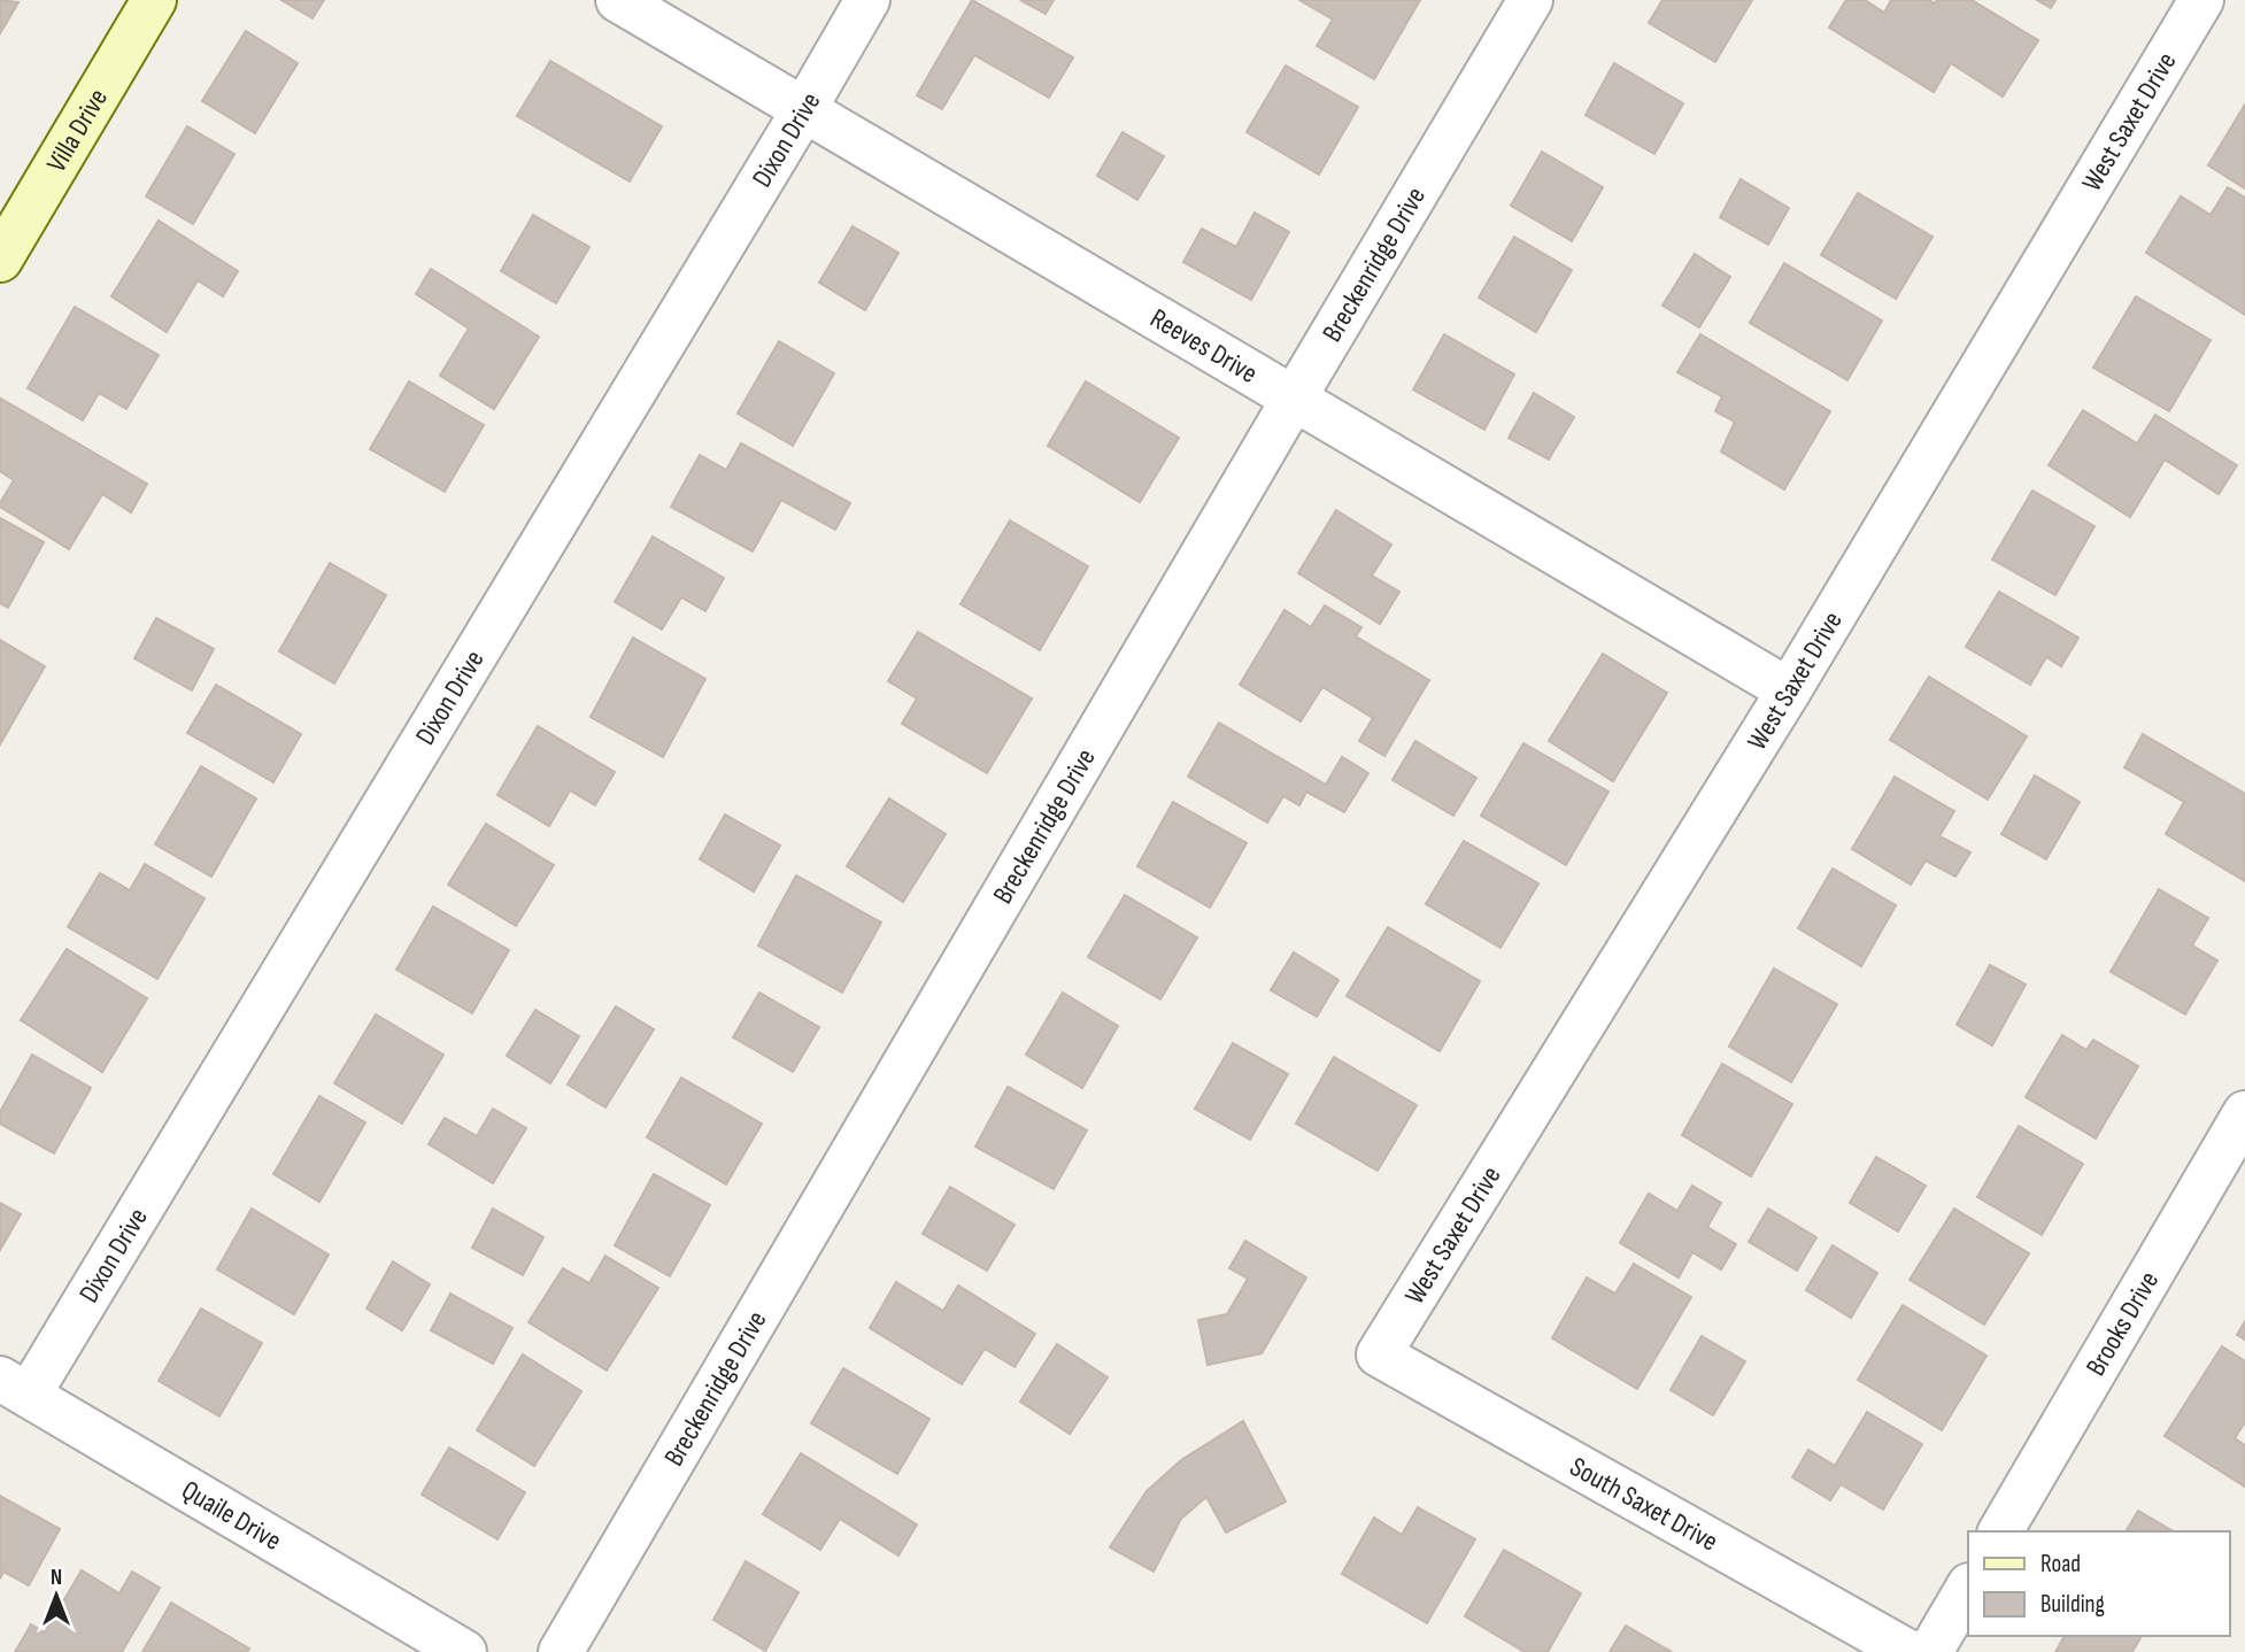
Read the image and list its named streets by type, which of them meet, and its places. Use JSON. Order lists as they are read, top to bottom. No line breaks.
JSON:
{"streets":{"street":["West Saxet Drive","Villa Drive","Dixon Drive","Breckenridge Drive","Reeves Drive","Brooks Drive","South Saxet Drive","Quaile Drive"]},"crossings":[["West Saxet Drive","Reeves Drive"],["West Saxet Drive","South Saxet Drive"],["Dixon Drive","Reeves Drive"],["Dixon Drive","Quaile Drive"],["Breckenridge Drive","Reeves Drive"]],"legend":["Road","Building"],"north":"top"}
